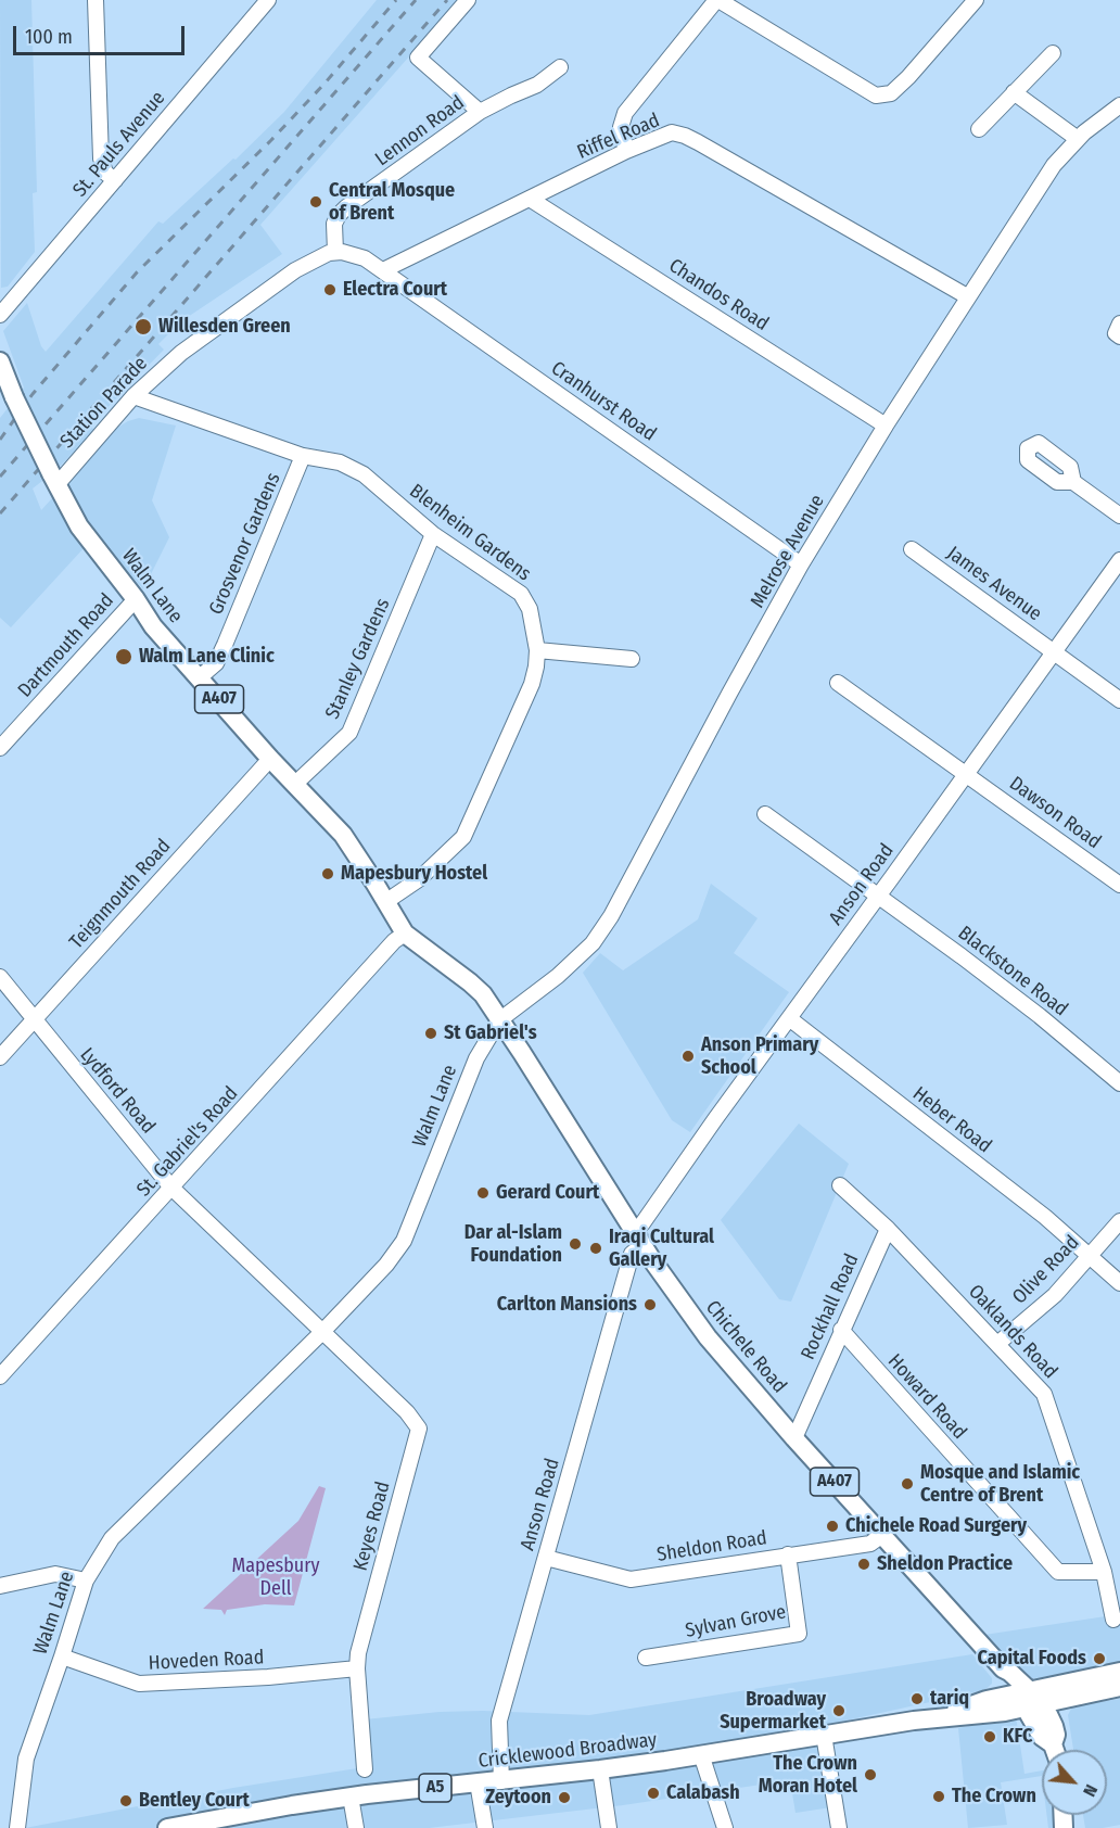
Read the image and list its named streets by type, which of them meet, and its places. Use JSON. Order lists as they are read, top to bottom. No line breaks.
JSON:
{"streets":{"main road":["Walm Lane","A407","Chichele Road","Cricklewood Broadway","A5"],"street":["Lennon Road","Riffel Road","St. Pauls Avenue","Chandos Road","Cranhurst Road","Station Parade","Blenheim Gardens","Grosvenor Gardens","Melrose Avenue","James Avenue","Dartmouth Road","Stanley Gardens","Dawson Road","Anson Road","Teignmouth Road","Blackstone Road","Lydford Road","Heber Road","St. Gabriel's Road","Olive Road","Rockhall Road","Oaklands Road","Howard Road","Keyes Road","Sheldon Road","Sylvan Grove","Hoveden Road"]},"crossings":[["Lennon Road","Station Parade"],["Riffel Road","Chandos Road"],["Riffel Road","Cranhurst Road"],["Riffel Road","Melrose Avenue"],["Chandos Road","Melrose Avenue"],["Cranhurst Road","Melrose Avenue"],["Station Parade","Blenheim Gardens"],["Station Parade","Walm Lane"],["Blenheim Gardens","Grosvenor Gardens"],["Blenheim Gardens","Walm Lane"],["Blenheim Gardens","Stanley Gardens"],["Grosvenor Gardens","Walm Lane"],["Melrose Avenue","Walm Lane"],["Melrose Avenue","Chichele Road"],["James Avenue","Anson Road"],["Walm Lane","Dartmouth Road"],["Walm Lane","Stanley Gardens"],["Walm Lane","Teignmouth Road"],["Walm Lane","Lydford Road"],["Walm Lane","St. Gabriel's Road"],["Walm Lane","Chichele Road"],["Walm Lane","Keyes Road"],["Walm Lane","Hoveden Road"],["A407","Chichele Road"],["A407","Cricklewood Broadway"],["Dawson Road","Anson Road"],["Anson Road","Blackstone Road"],["Anson Road","Heber Road"],["Anson Road","Chichele Road"],["Anson Road","Sheldon Road"],["Anson Road","Cricklewood Broadway"],["Teignmouth Road","Lydford Road"],["Lydford Road","St. Gabriel's Road"],["Lydford Road","Keyes Road"],["Heber Road","Olive Road"],["Olive Road","Oaklands Road"],["Rockhall Road","Oaklands Road"],["Rockhall Road","Chichele Road"],["Rockhall Road","Howard Road"],["Oaklands Road","Howard Road"],["Chichele Road","Sheldon Road"],["Chichele Road","Cricklewood Broadway"],["Keyes Road","Hoveden Road"],["Sheldon Road","Sylvan Grove"]],"parks":["Mapesbury Dell"],"places":["Central Mosque of Brent","Electra Court","Willesden Green","Walm Lane Clinic","Mapesbury Hostel","St Gabriel's","Anson Primary School","Gerard Court","Dar al-Islam Foundation","Iraqi Cultural Gallery","Carlton Mansions","Mosque and Islamic Centre of Brent","Chichele Road Surgery","Sheldon Practice","Capital Foods","tariq","Broadway Supermarket","KFC","The Crown Moran Hotel","Calabash","The Crown","Zeytoon","Bentley Court"],"scale_bar":"100 m","north":"bottom right"}
